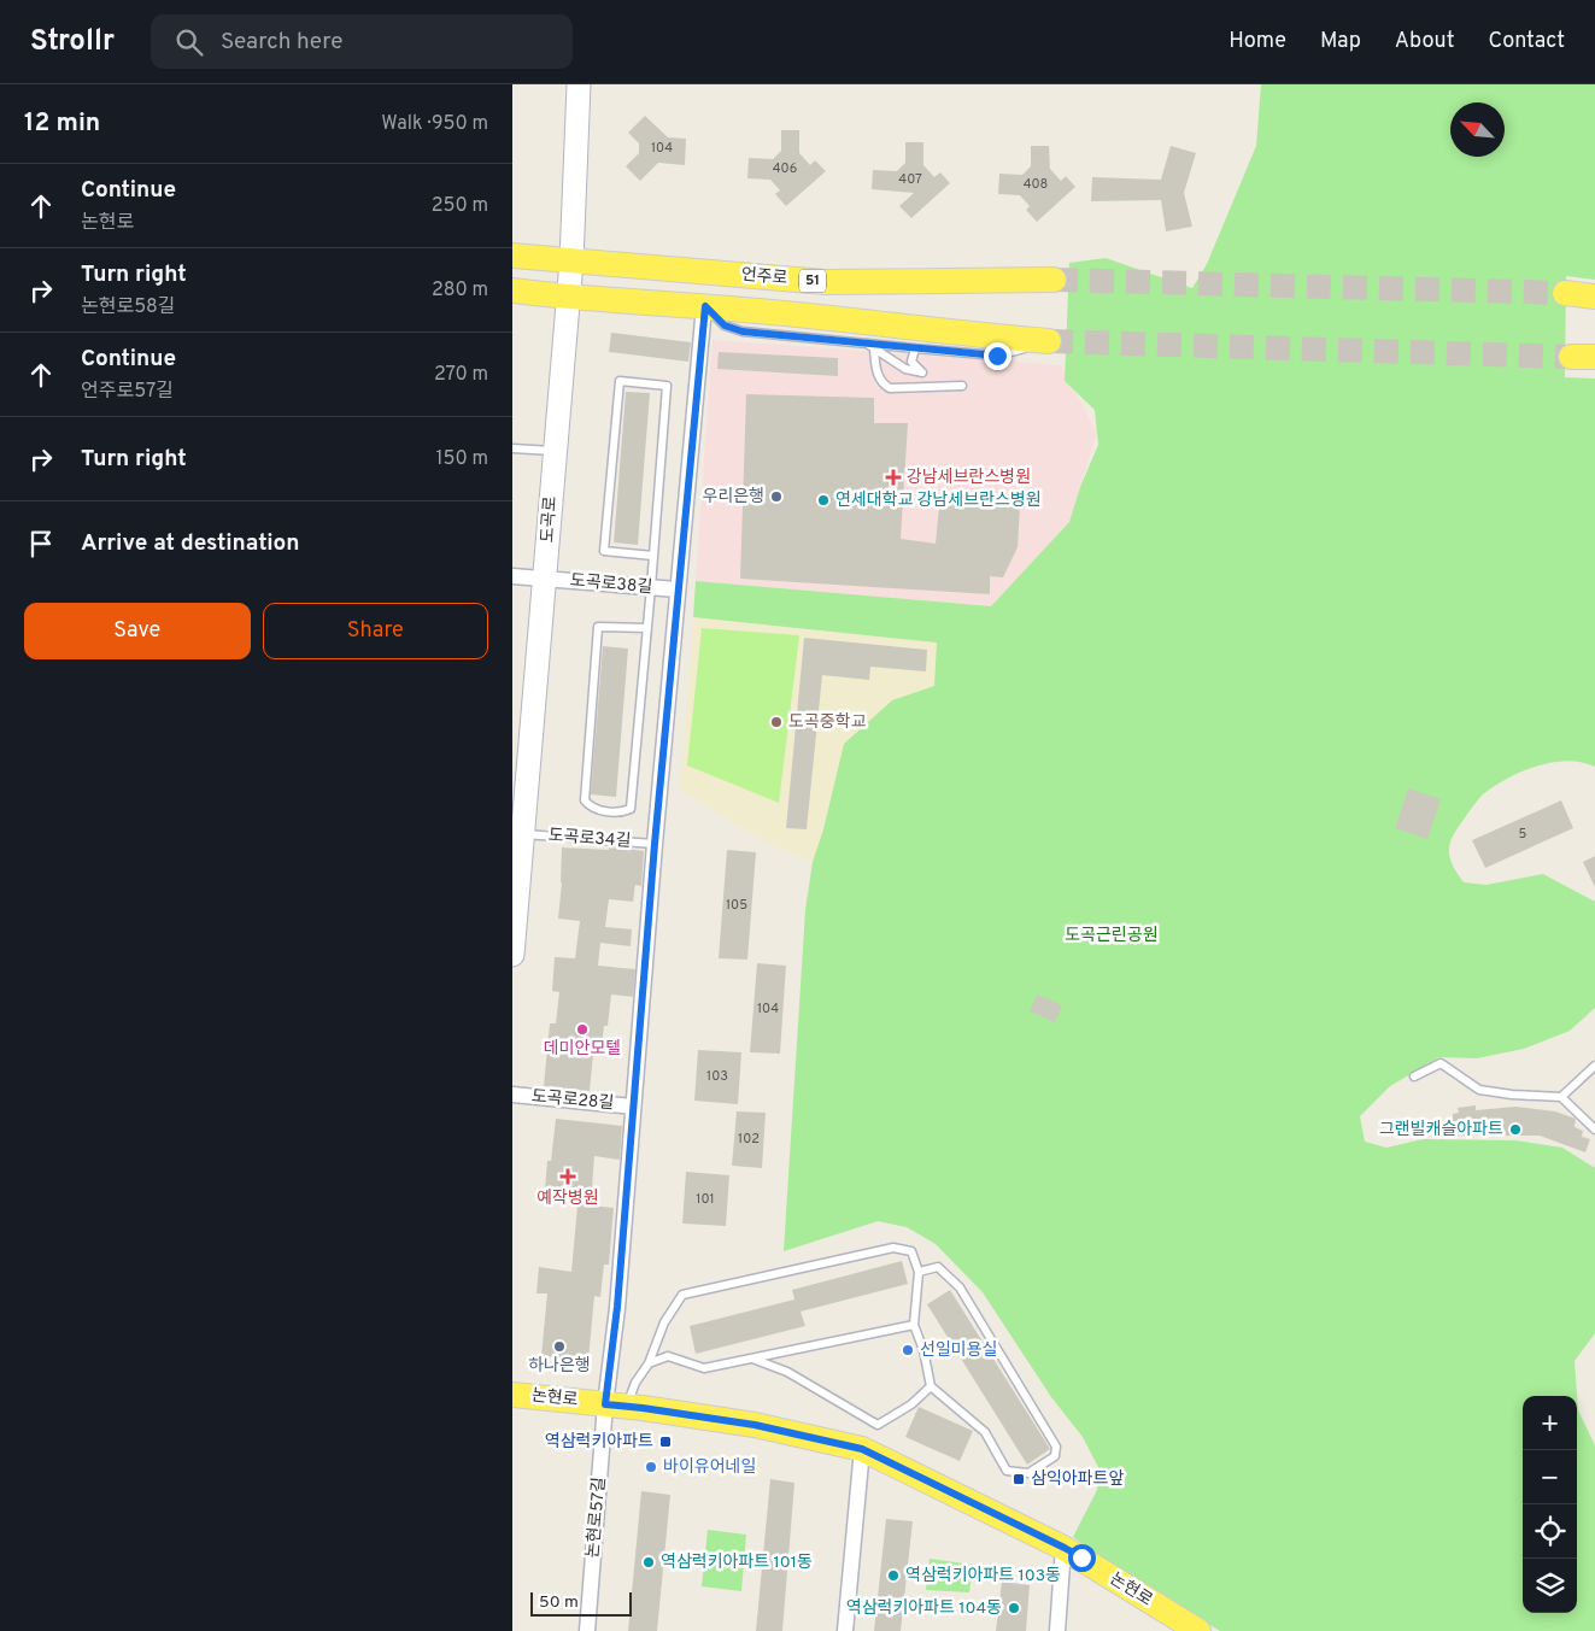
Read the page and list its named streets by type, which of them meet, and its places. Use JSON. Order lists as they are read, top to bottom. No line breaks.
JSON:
{"streets":{"main road":["언주로","51","도곡로","논현로"],"street":["도곡로38길","도곡로28길","논현로57길"],"lane":["도곡로34길"]},"crossings":[["언주로","도곡로"],["언주로","논현로57길"],["도곡로","도곡로38길"],["도곡로","도곡로34길"],["도곡로38길","논현로57길"],["도곡로34길","논현로57길"],["도곡로28길","논현로57길"],["논현로","논현로57길"]],"parks":["도곡근린공원"],"places":{"health":["강남세브란스병원","예작병원"],"other":["우리은행","연세대학교 강남세브란스병원","도곡중학교","데미안모텔","그랜빌캐슬아파트","하나은행","선일미용실","바이유어네일","역삼럭키아파트 101동","역삼럭키아파트 103동","역삼럭키아파트 104동"],"transit":["역삼럭키아파트","삼익아파트앞"]},"house_numbers":["104","406","407","408","5","105","104","103","102","101"],"scale_bar":"50 m","north":"top left","page":{"header":"Strollr","search":"Search here","nav":["Home","Map","About","Contact"],"heading":["12 min","Walk · 950 m"],"list":[["Continue","논현로","250 m"],["Turn right","논현로58길","280 m"],["Continue","언주로57길","270 m"],["Turn right","150 m"],"Arrive at destination"],"buttons":["Save","Share"],"map_buttons":["+","−"],"scale":"50 m"}}
